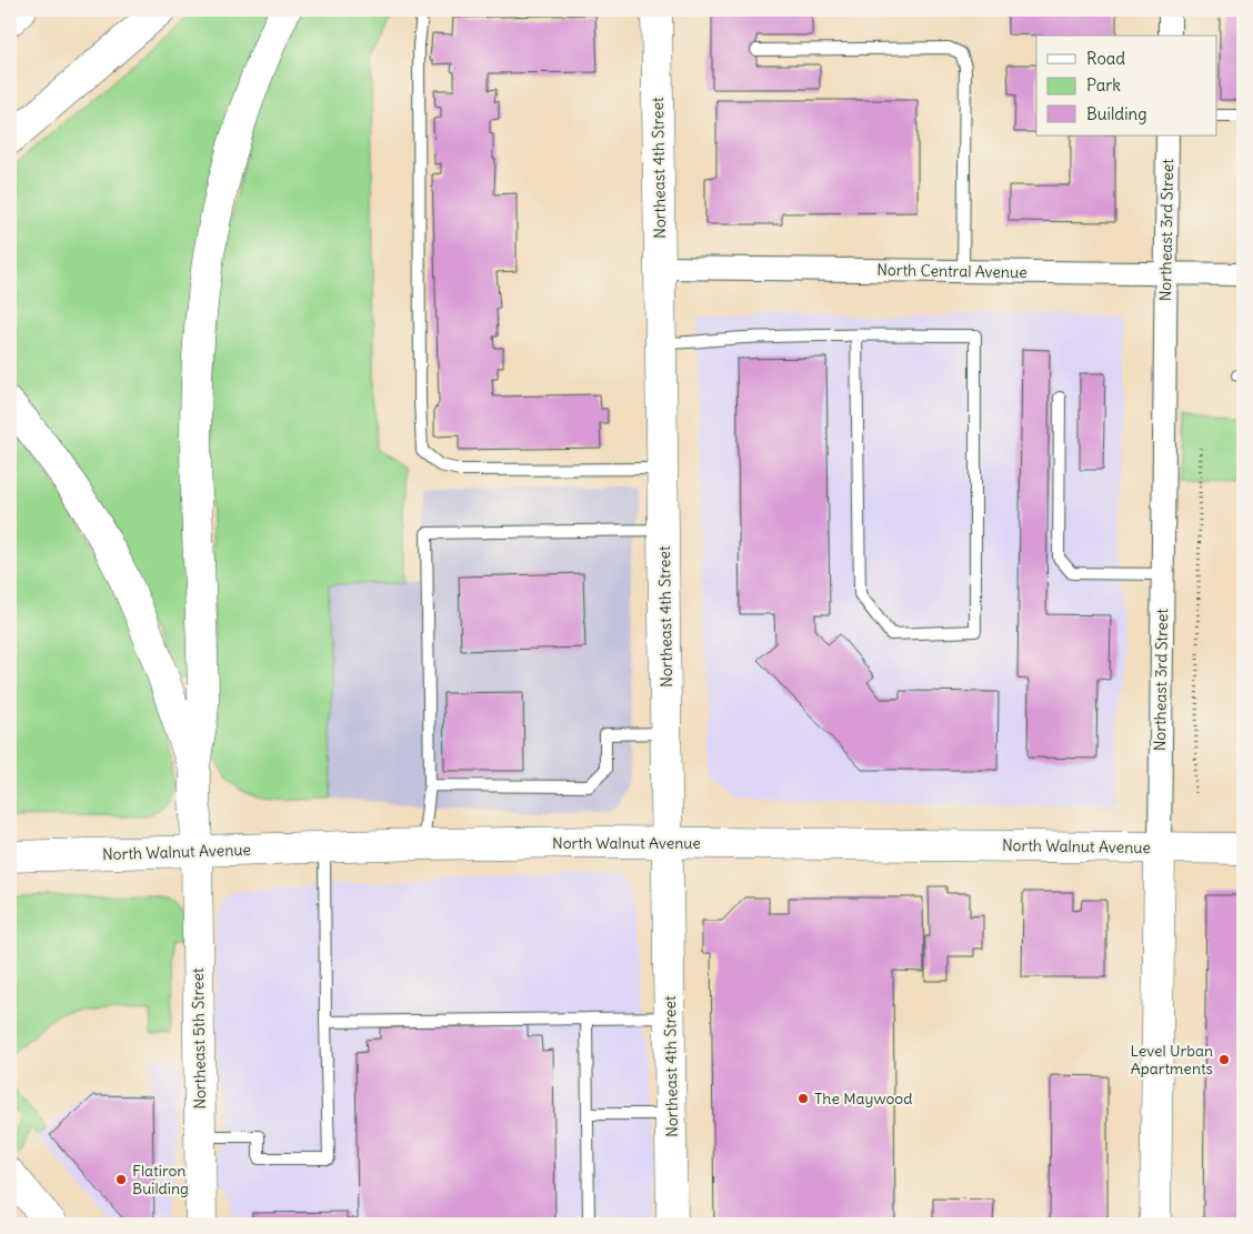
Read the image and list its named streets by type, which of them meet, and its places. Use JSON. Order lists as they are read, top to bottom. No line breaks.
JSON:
{"streets":{"main road":["Northeast 4th Street","Northeast 3rd Street","North Walnut Avenue","Northeast 5th Street"],"street":["North Central Avenue"]},"crossings":[["Northeast 4th Street","North Central Avenue"],["Northeast 4th Street","North Walnut Avenue"],["Northeast 3rd Street","North Central Avenue"],["Northeast 3rd Street","North Walnut Avenue"],["North Walnut Avenue","Northeast 5th Street"]],"places":["Level Urban Apartments","The Maywood","Flatiron Building"],"legend":["Road","Park","Building"]}
